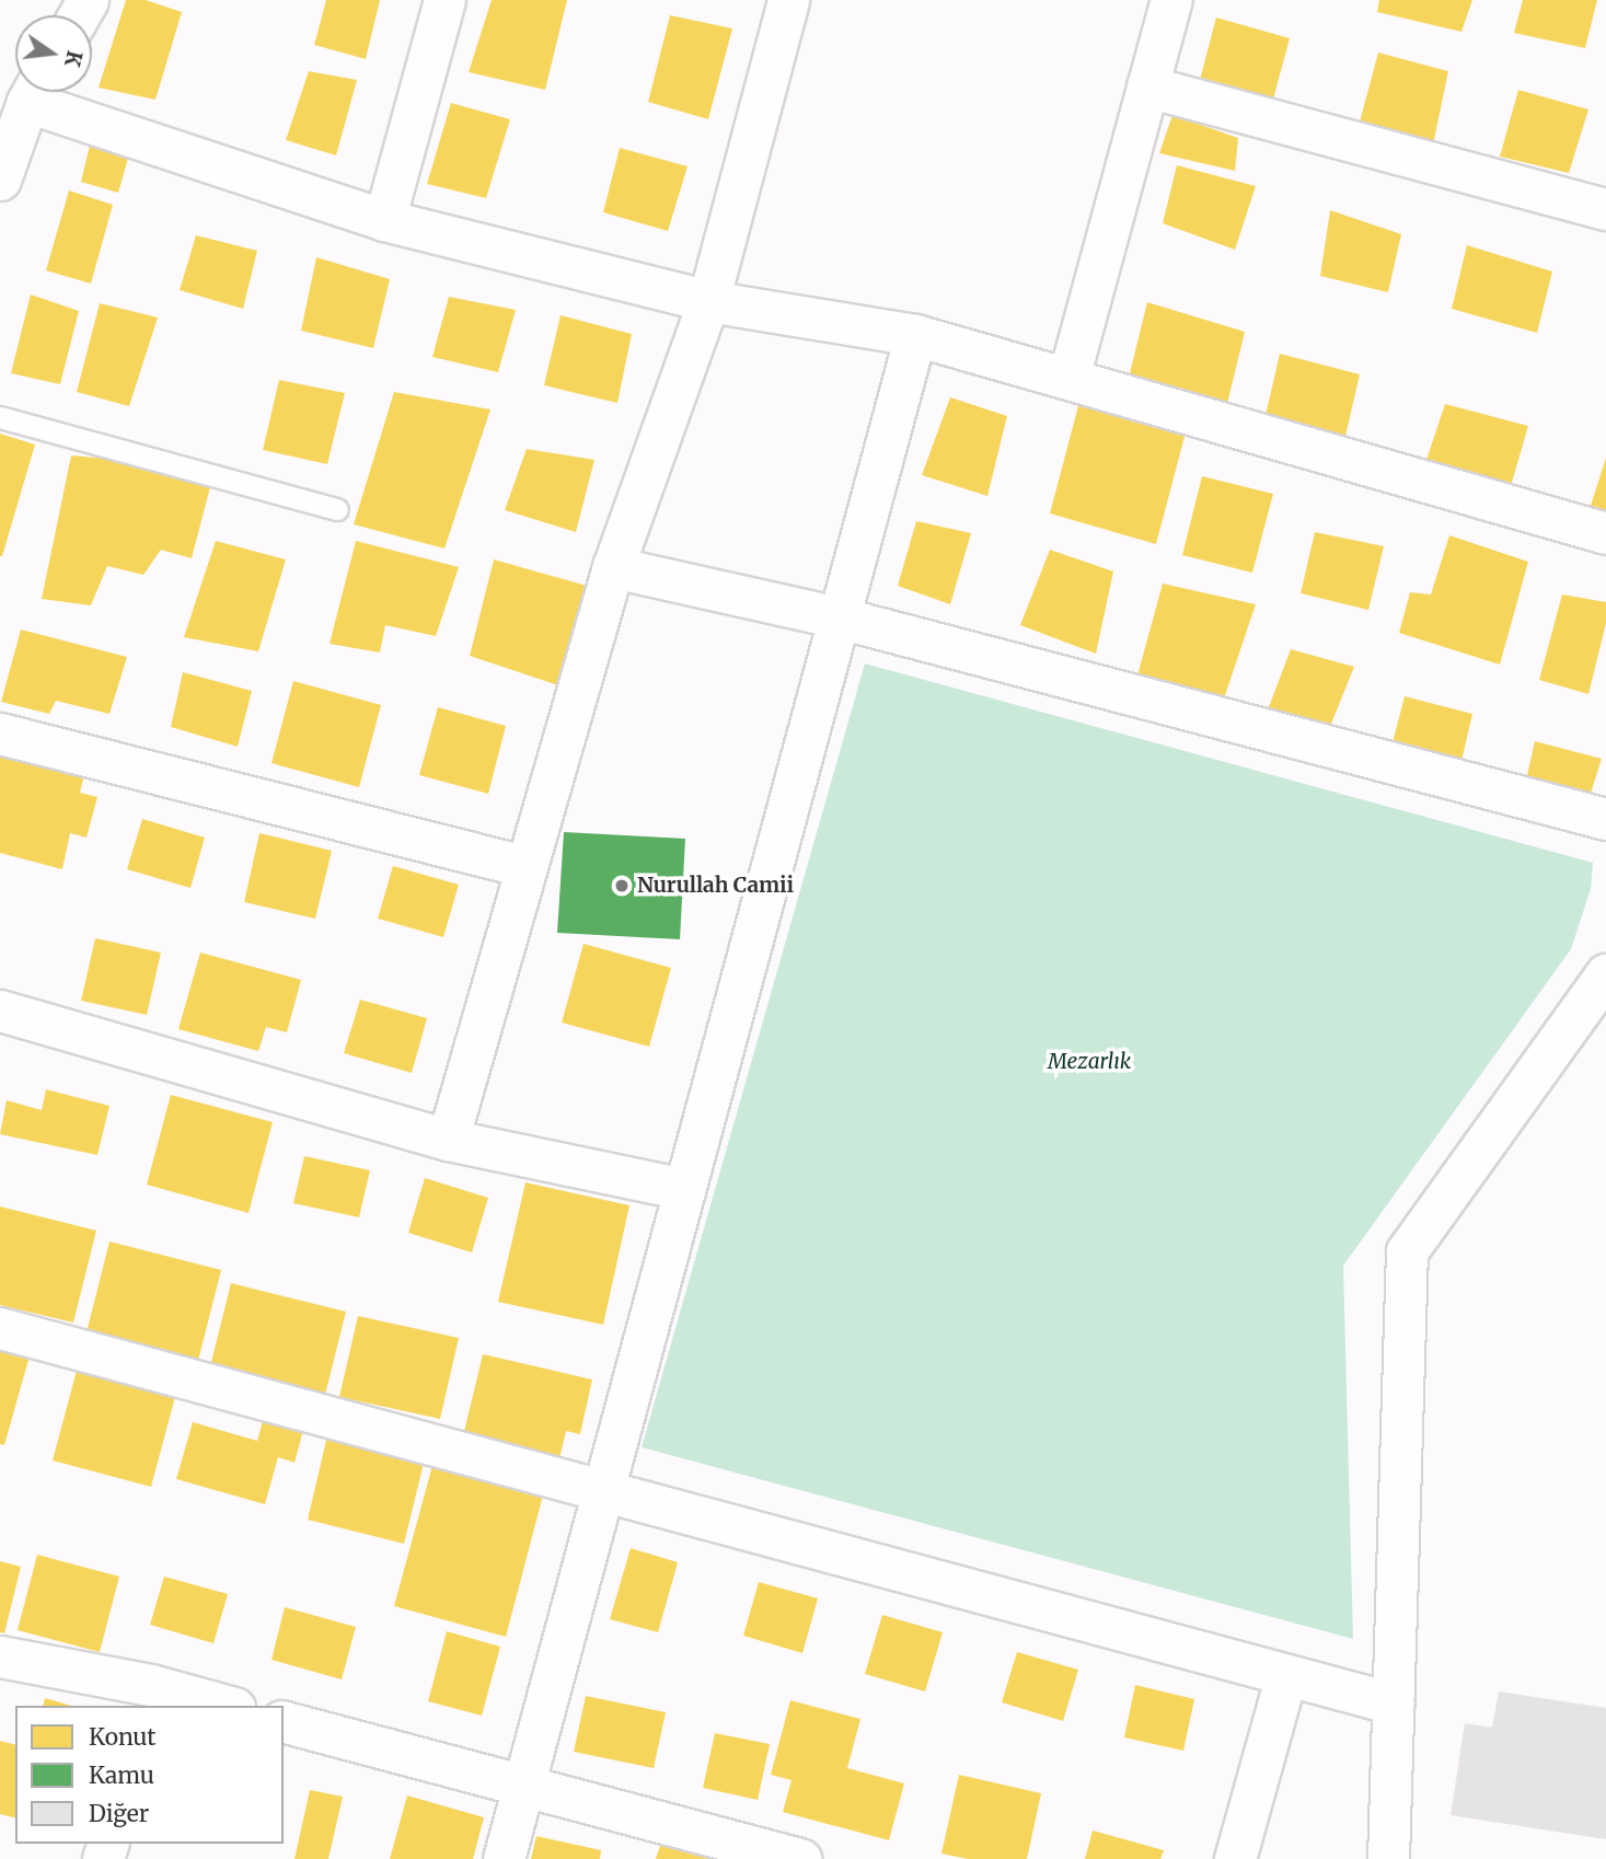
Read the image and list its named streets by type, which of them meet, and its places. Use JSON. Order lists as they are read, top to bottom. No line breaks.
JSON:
{"parks":["Mezarlık"],"places":["Nurullah Camii"],"legend":["Konut","Kamu","Diğer"],"north":"right"}
